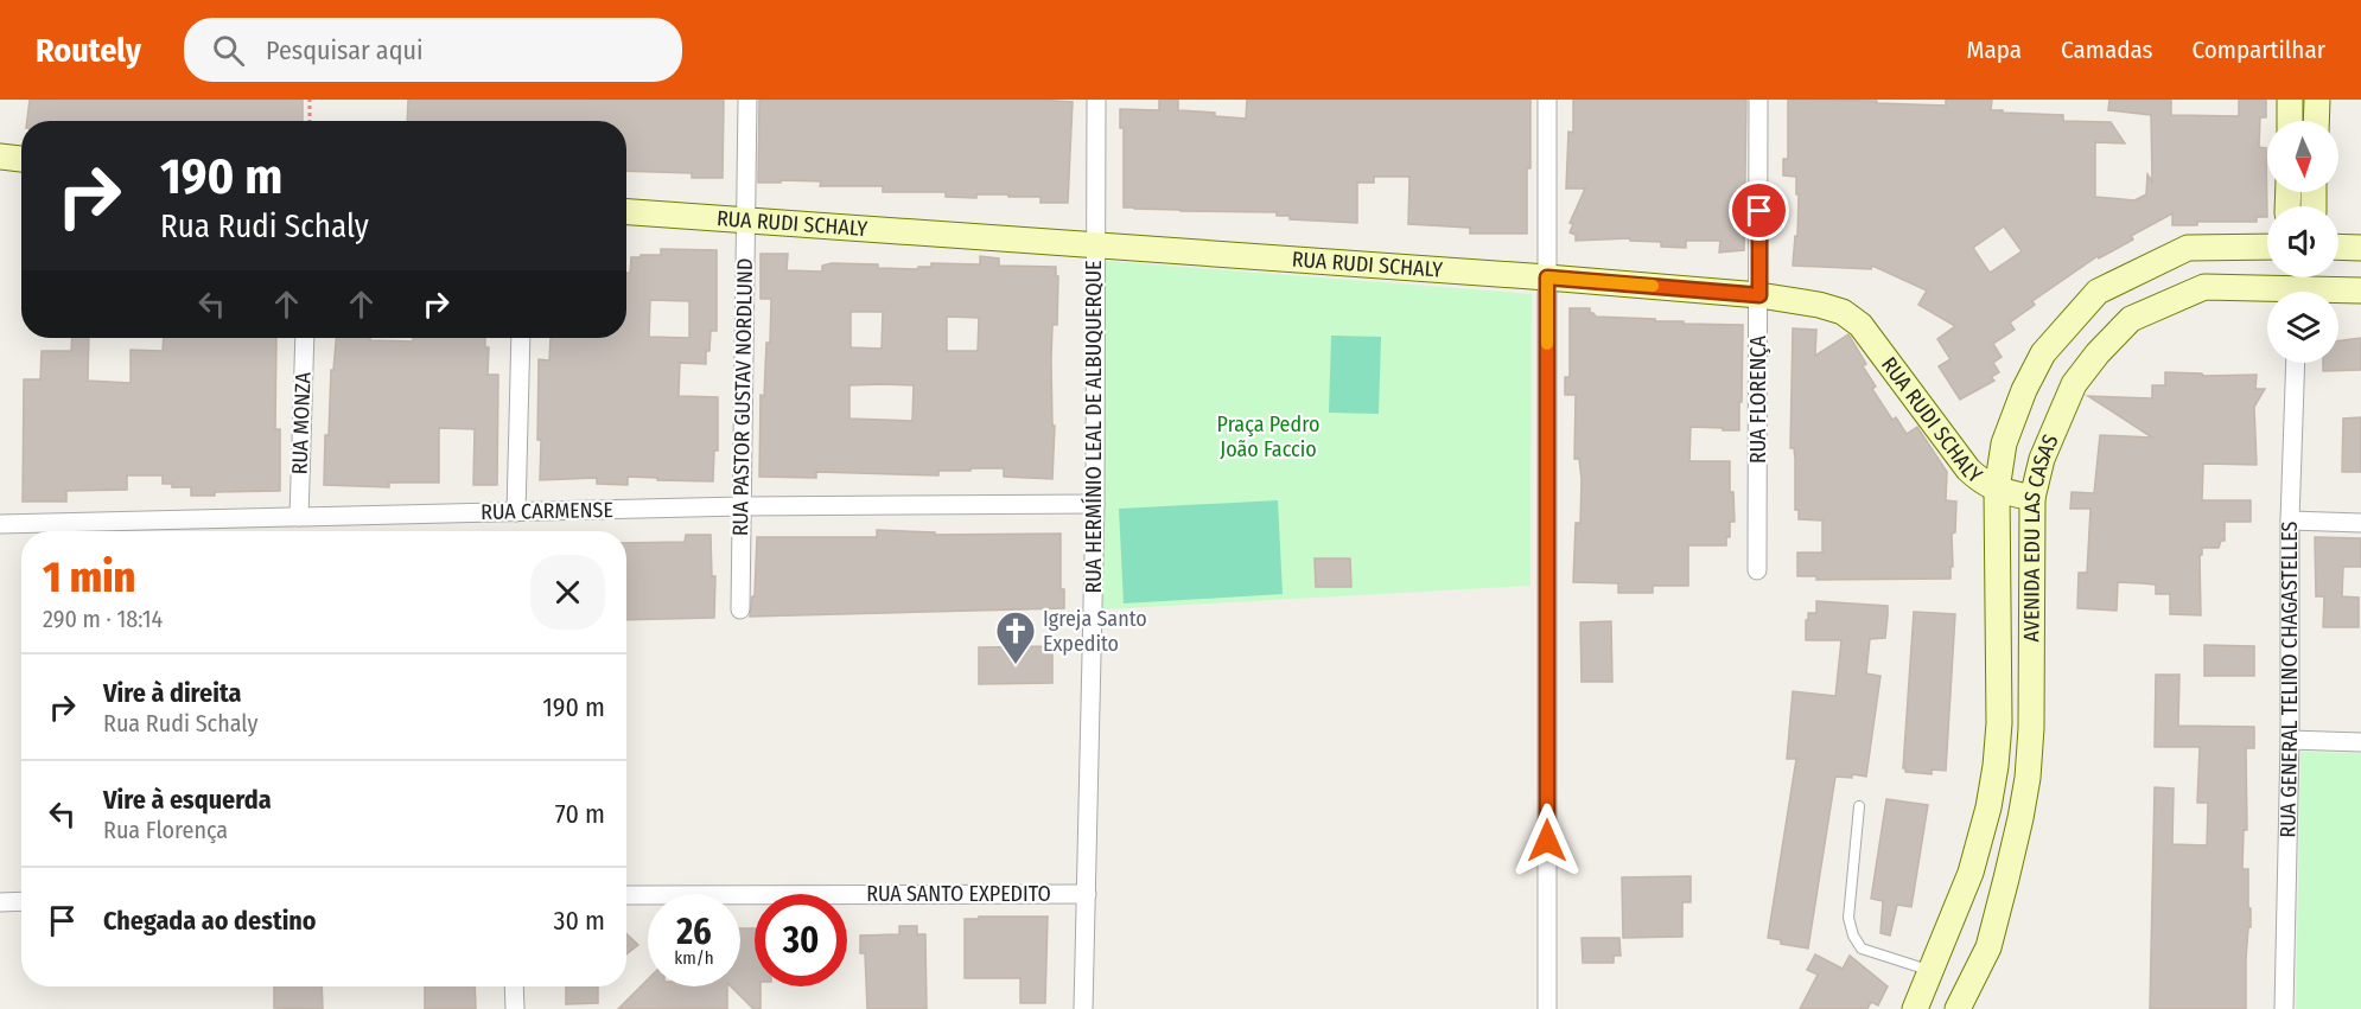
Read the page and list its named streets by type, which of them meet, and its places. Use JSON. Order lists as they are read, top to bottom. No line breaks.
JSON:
{"streets":{"street":["RUA RUDI SCHALY","RUA PASTOR GUSTAV NORDLUND","RUA FLORENÇA","RUA MONZA","RUA HERMÍNIO LEAL DE ALBUQUERQUE","RUA CARMENSE","AVENIDA EDU LAS CASAS","RUA GENERAL TELINO CHAGASTELLES","RUA SANTO EXPEDITO"]},"crossings":[["RUA RUDI SCHALY","RUA PASTOR GUSTAV NORDLUND"],["RUA RUDI SCHALY","RUA FLORENÇA"],["RUA RUDI SCHALY","RUA HERMÍNIO LEAL DE ALBUQUERQUE"],["RUA RUDI SCHALY","AVENIDA EDU LAS CASAS"],["RUA PASTOR GUSTAV NORDLUND","RUA CARMENSE"],["RUA MONZA","RUA CARMENSE"],["RUA HERMÍNIO LEAL DE ALBUQUERQUE","RUA CARMENSE"],["RUA HERMÍNIO LEAL DE ALBUQUERQUE","RUA SANTO EXPEDITO"]],"parks":["Praça Pedro João Faccio"],"places":{"church":["Igreja Santo Expedito"]},"north":"bottom","page":{"header":"Routely","search":"Pesquisar aqui","nav":["Mapa","Camadas","Compartilhar"],"turn":["190 m","Rua Rudi Schaly"],"heading":["1 min","290 m · 18:14"],"list":[{"name":"Vire à direita","note":"Rua Rudi Schaly","value":"190 m"},{"name":"Vire à esquerda","note":"Rua Florença","value":"70 m"},{"name":"Chegada ao destino","value":"30 m"}],"speed":"26 km/h","limit":"30"}}
